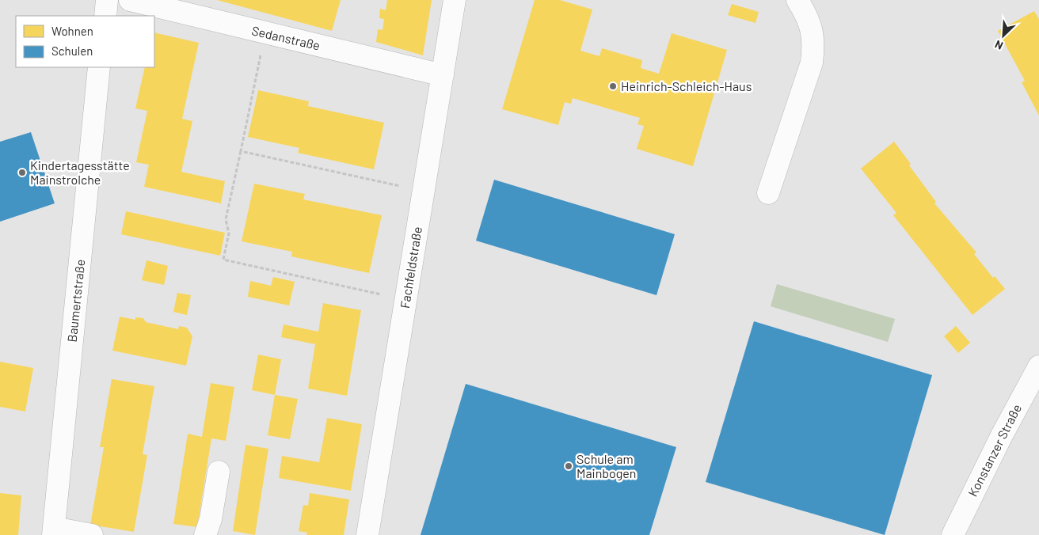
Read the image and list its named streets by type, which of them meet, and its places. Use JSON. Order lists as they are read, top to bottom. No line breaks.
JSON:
{"streets":{"street":["Sedanstraße","Fachfeldstraße","Baumertstraße","Konstanzer Straße"]},"crossings":[["Sedanstraße","Fachfeldstraße"]],"places":["Heinrich-Schleich-Haus","Kindertagesstätte Mainstrolche","Schule am Mainbogen"],"legend":["Wohnen","Schulen"],"north":"bottom left"}
